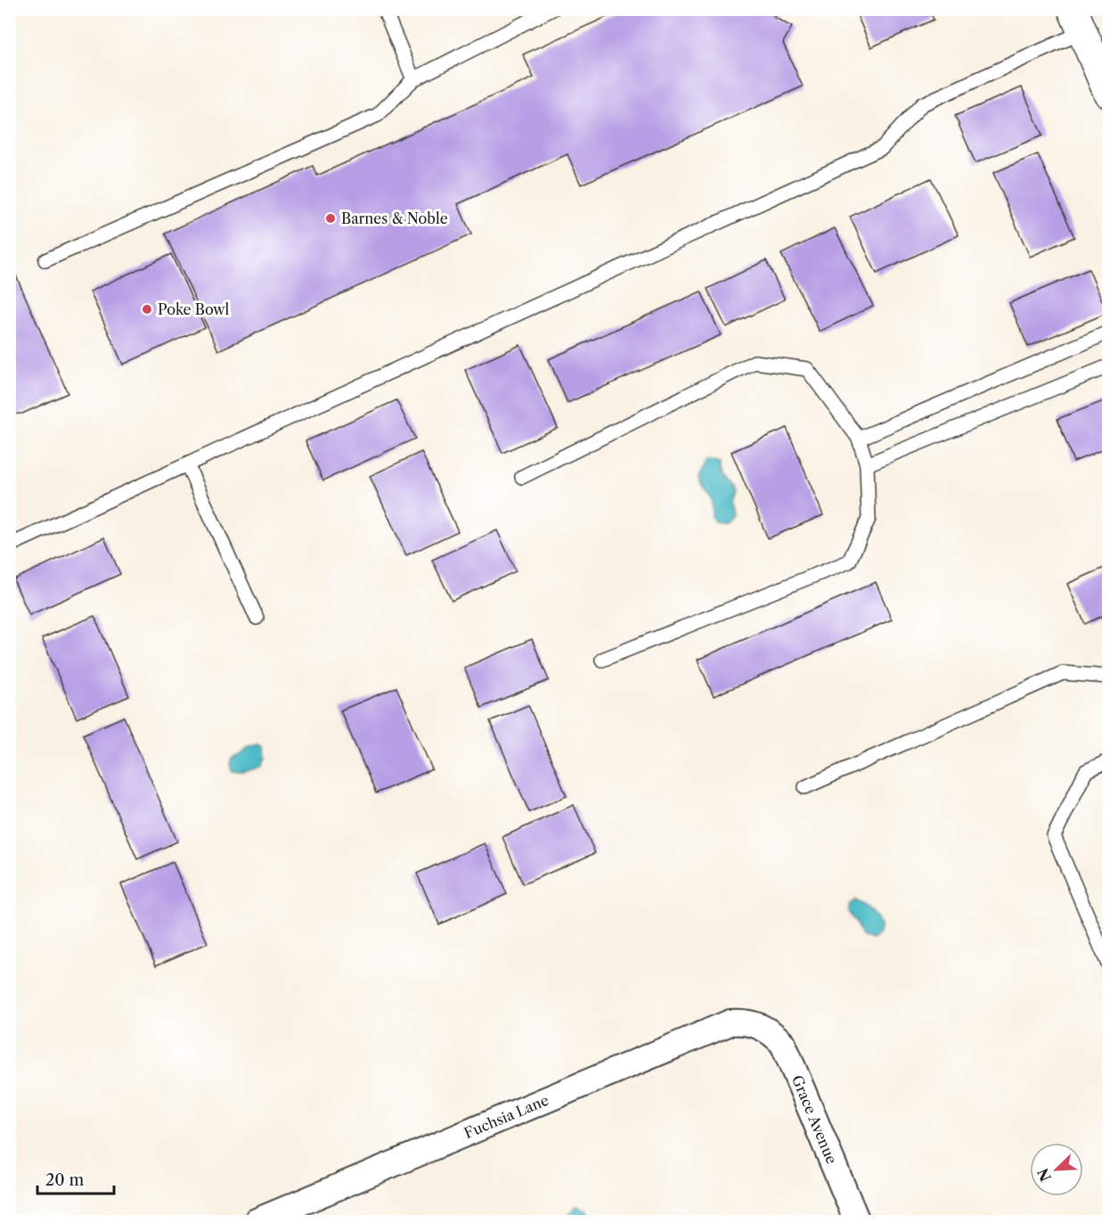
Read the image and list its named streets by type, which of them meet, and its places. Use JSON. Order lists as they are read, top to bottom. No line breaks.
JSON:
{"streets":{"street":["Fuchsia Lane","Grace Avenue"]},"crossings":[["Fuchsia Lane","Grace Avenue"]],"places":["Barnes & Noble","Poke Bowl"],"scale_bar":"20 m","north":"bottom left"}
